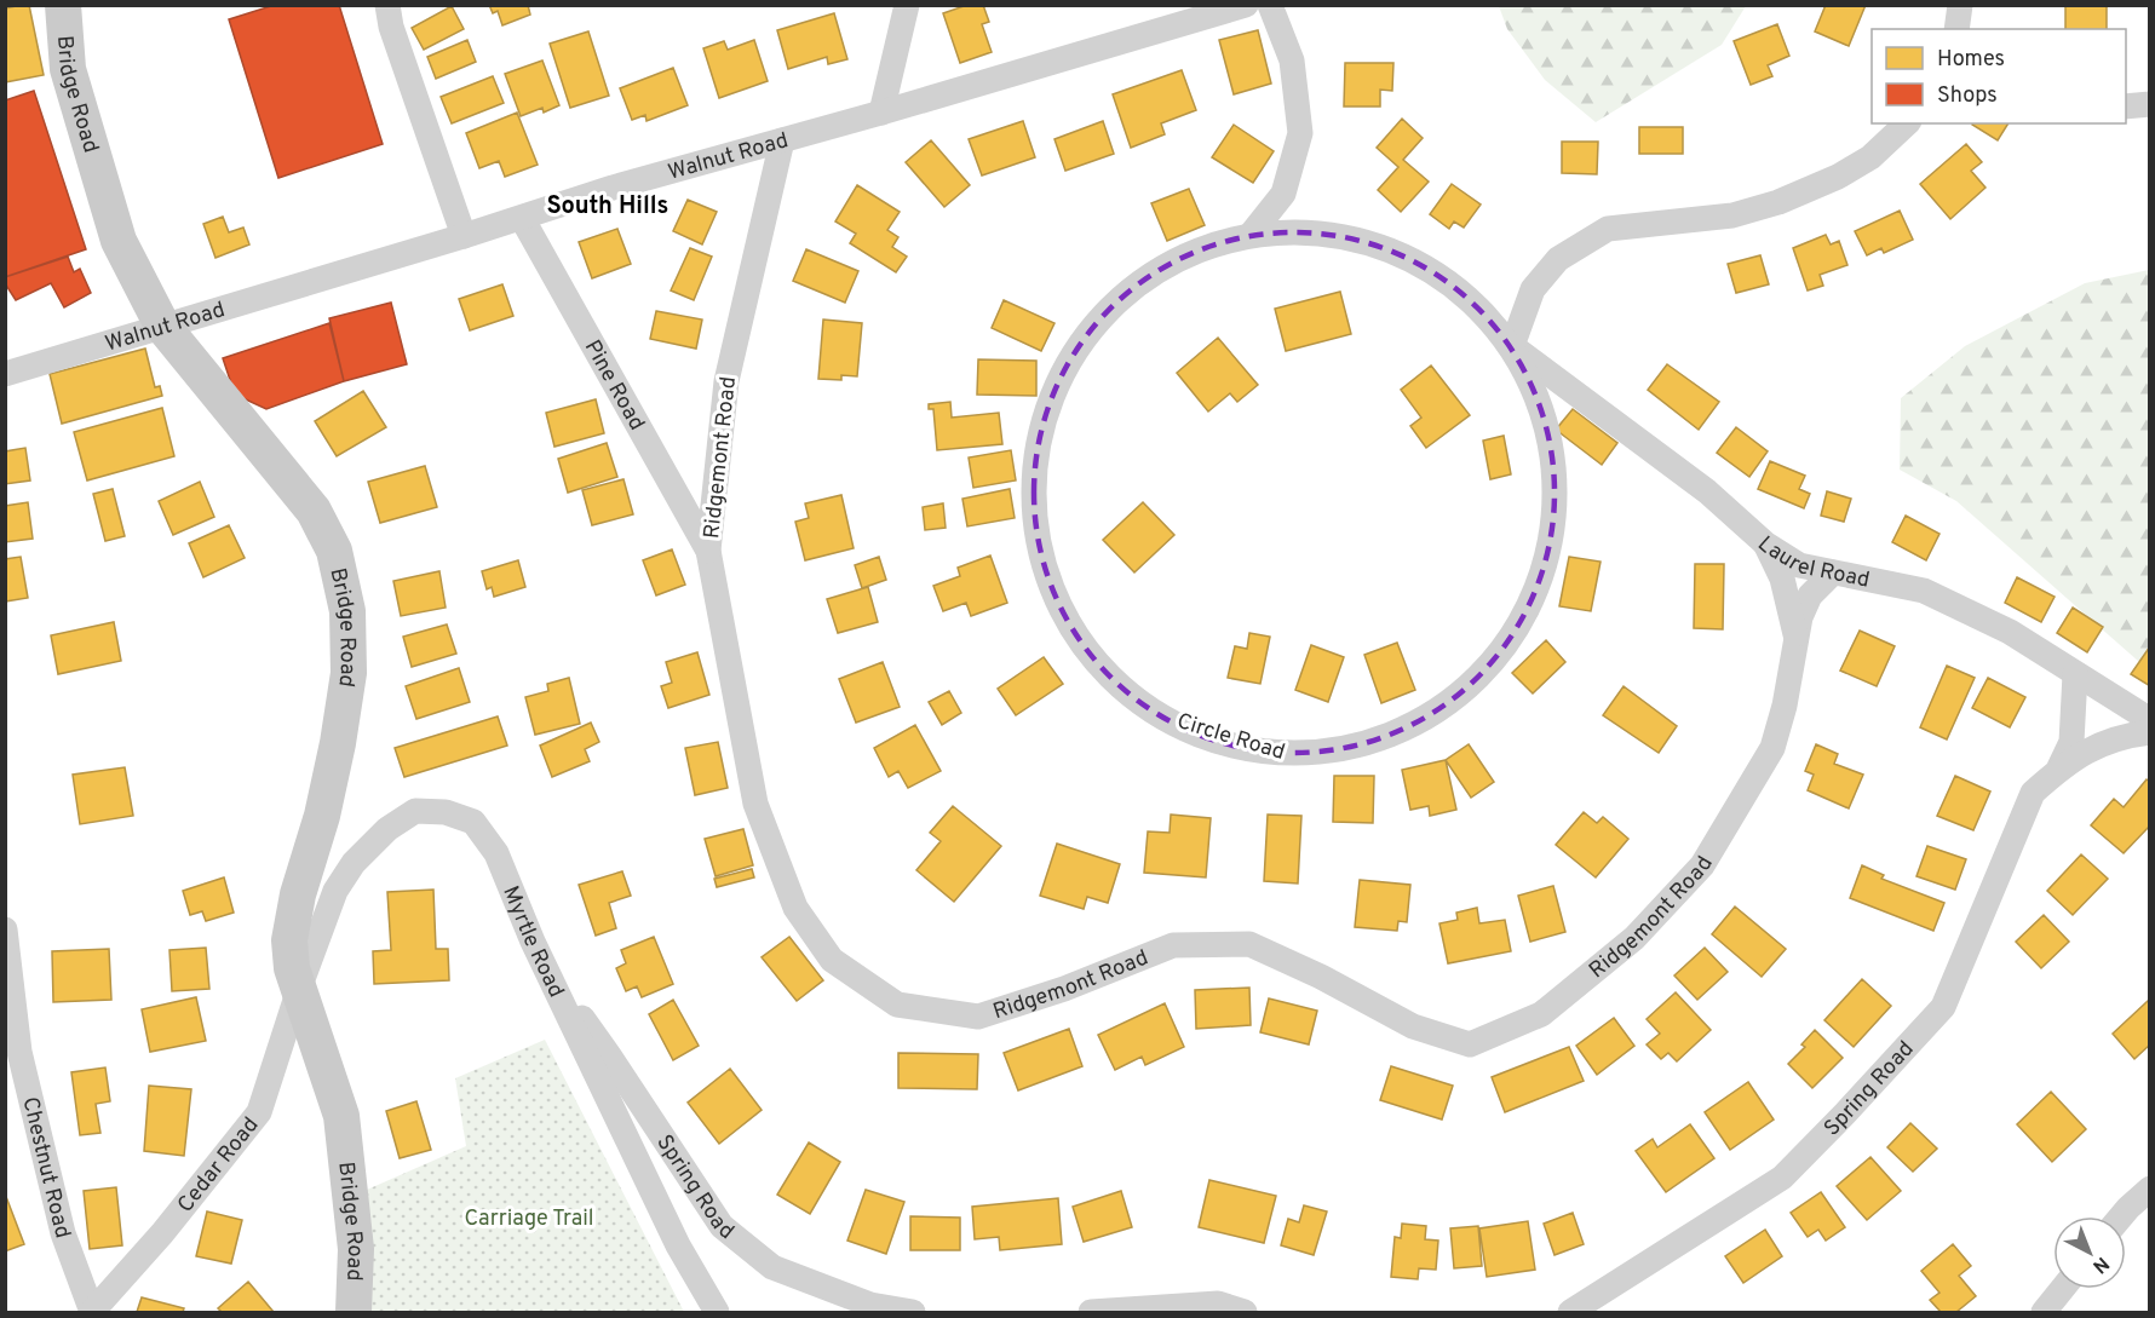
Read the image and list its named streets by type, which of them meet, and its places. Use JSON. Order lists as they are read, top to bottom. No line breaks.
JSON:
{"streets":{"street":["Bridge Road","Walnut Road","Pine Road","Ridgemont Road","Laurel Road","Circle Road","Myrtle Road","Spring Road","Cedar Road","Chestnut Road"]},"crossings":[["Bridge Road","Walnut Road"],["Bridge Road","Myrtle Road"],["Bridge Road","Cedar Road"],["Walnut Road","Pine Road"],["Walnut Road","Ridgemont Road"],["Pine Road","Ridgemont Road"],["Ridgemont Road","Laurel Road"],["Laurel Road","Circle Road"],["Laurel Road","Spring Road"],["Myrtle Road","Spring Road"],["Myrtle Road","Cedar Road"],["Cedar Road","Chestnut Road"]],"districts":["South Hills"],"parks":["Carriage Trail"],"legend":["Homes","Shops"],"north":"bottom right"}
